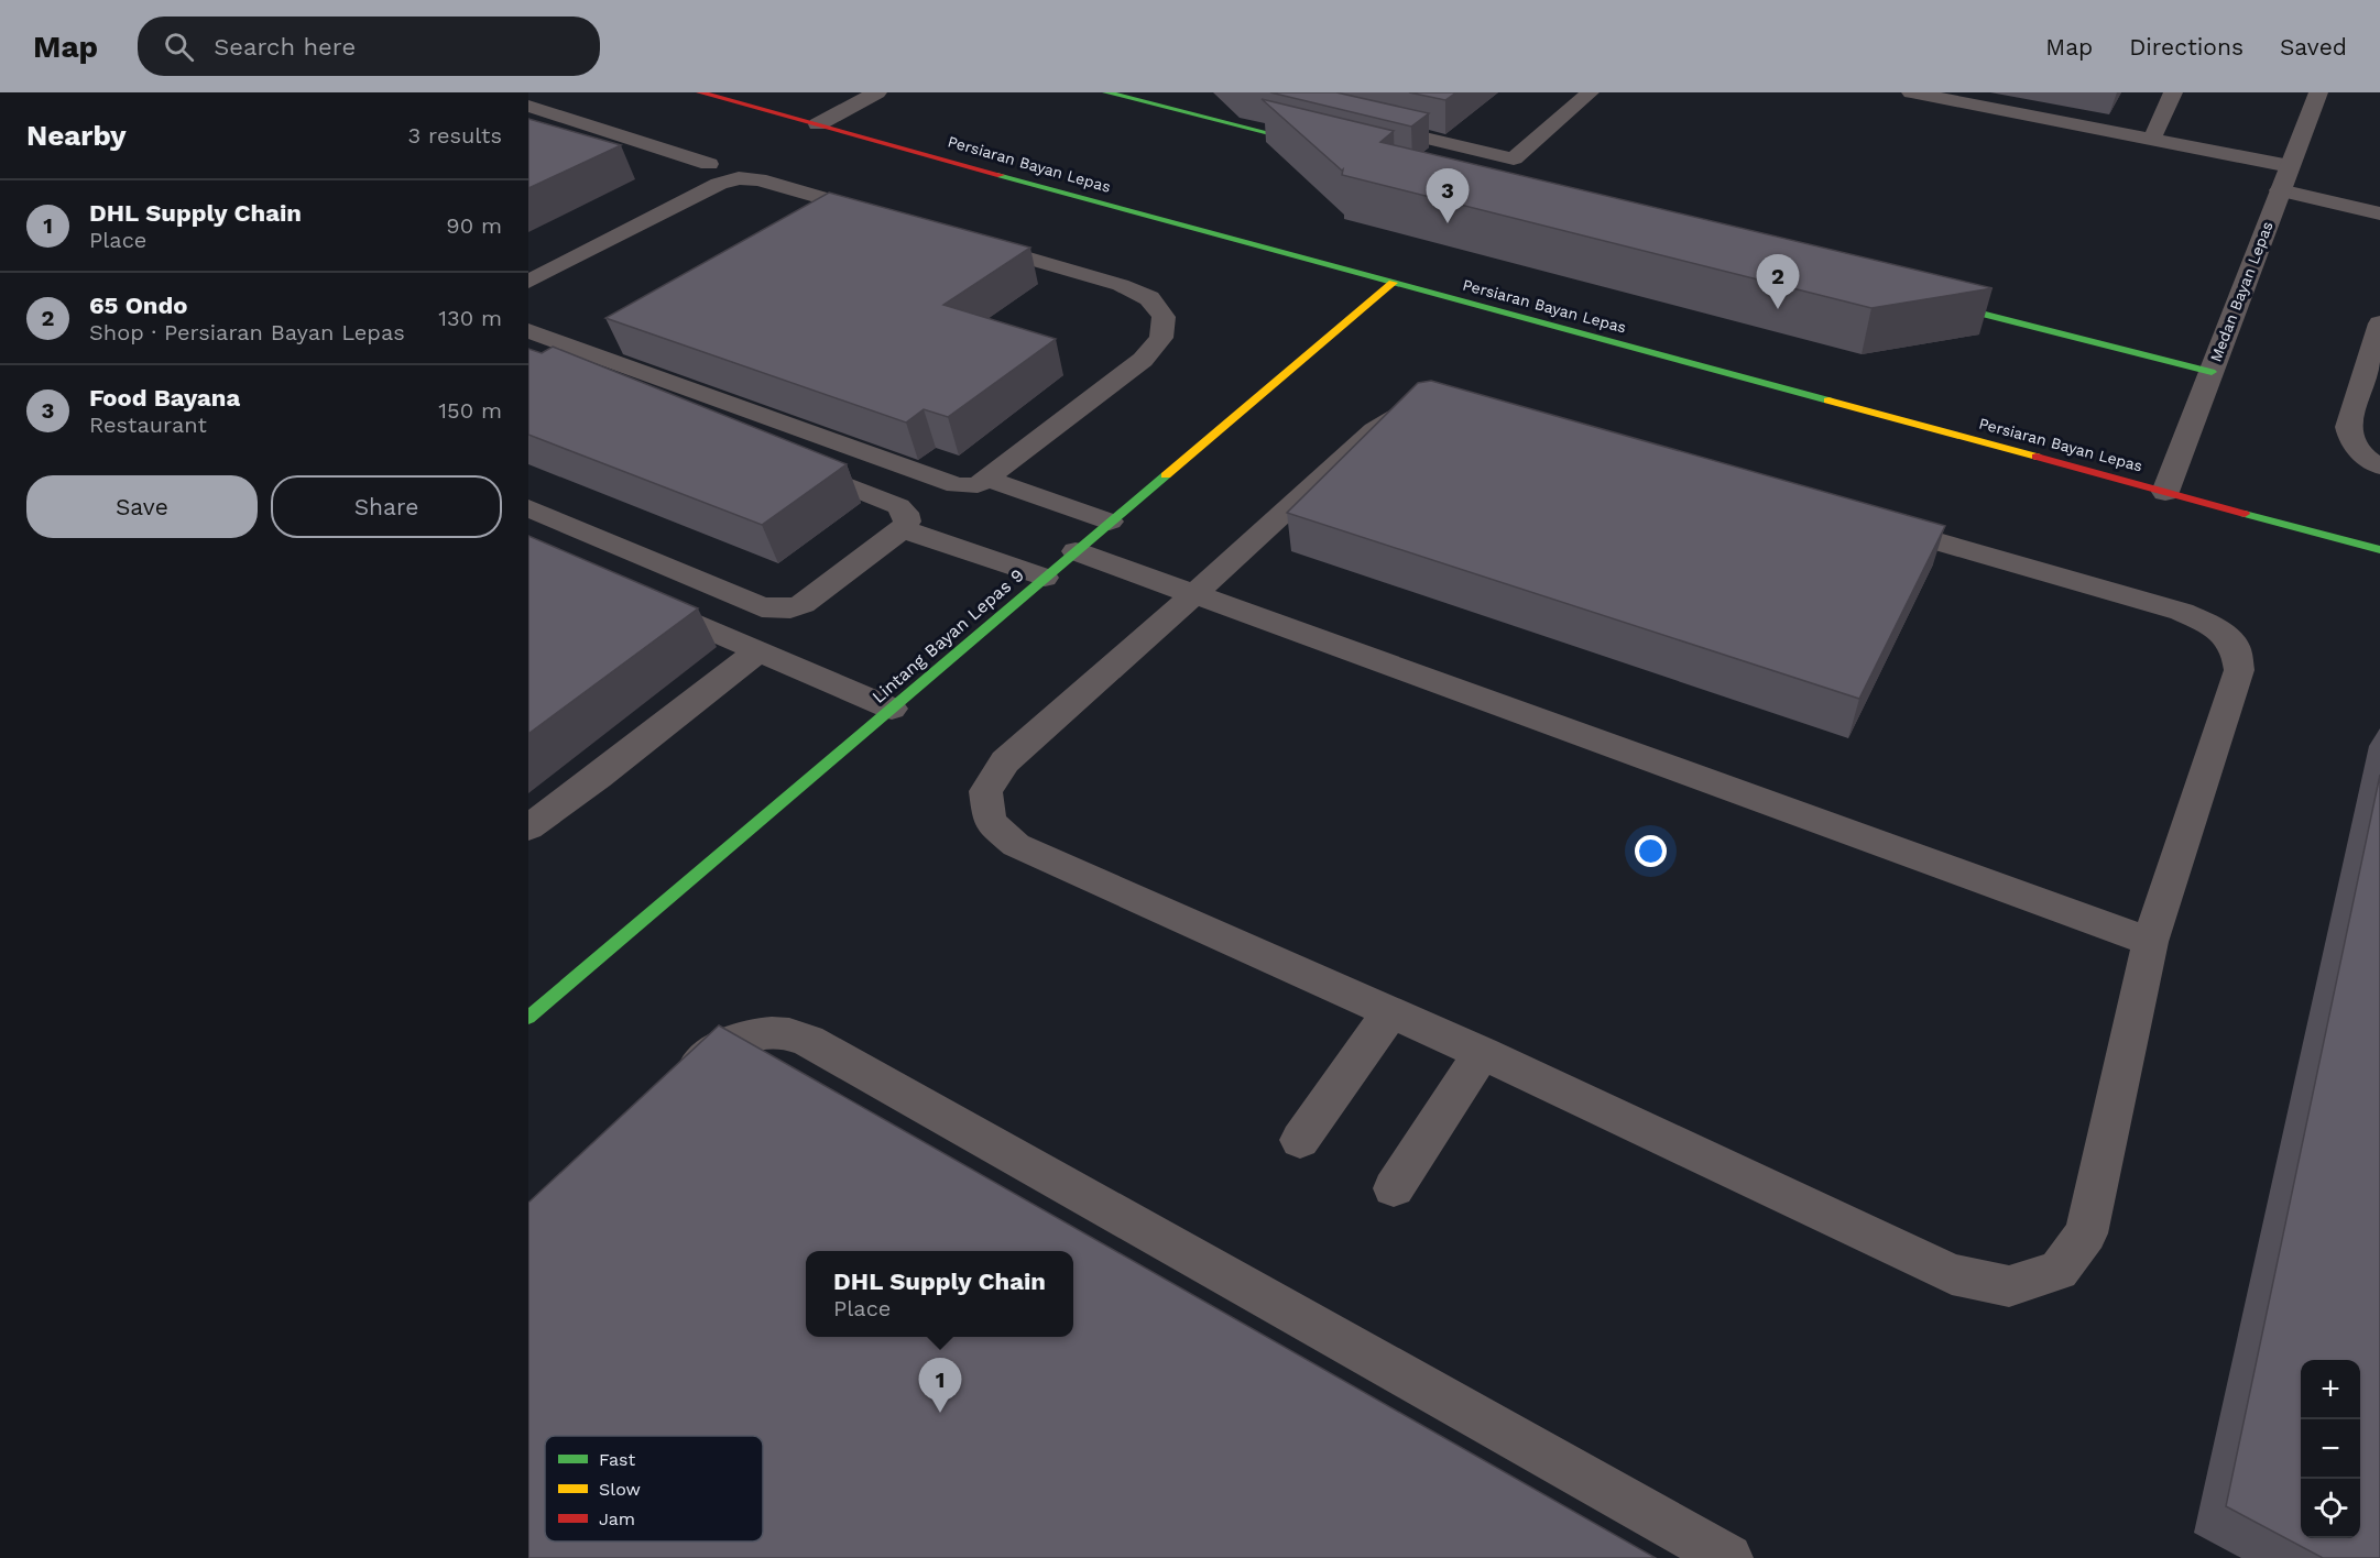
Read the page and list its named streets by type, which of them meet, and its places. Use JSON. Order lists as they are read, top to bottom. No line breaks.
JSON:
{"streets":{"street":["Persiaran Bayan Lepas","Medan Bayan Lepas","Lintang Bayan Lepas 9"]},"crossings":[["Persiaran Bayan Lepas","Medan Bayan Lepas"],["Persiaran Bayan Lepas","Lintang Bayan Lepas 9"]],"legend":["Fast","Slow","Jam"],"page":{"header":"Map","search":"Search here","nav":["Map","Directions","Saved"],"heading":["Nearby","3 results"],"pins":["3","2","1"],"list":[{"mark":"1","name":"DHL Supply Chain","note":"Place","value":"90 m"},{"mark":"2","name":"65 Ondo","note":"Shop · Persiaran Bayan Lepas","value":"130 m"},{"mark":"3","name":"Food Bayana","note":"Restaurant","value":"150 m"}],"buttons":["Save","Share"],"popup":["DHL Supply Chain","Place"],"map_buttons":["+","−"]}}
